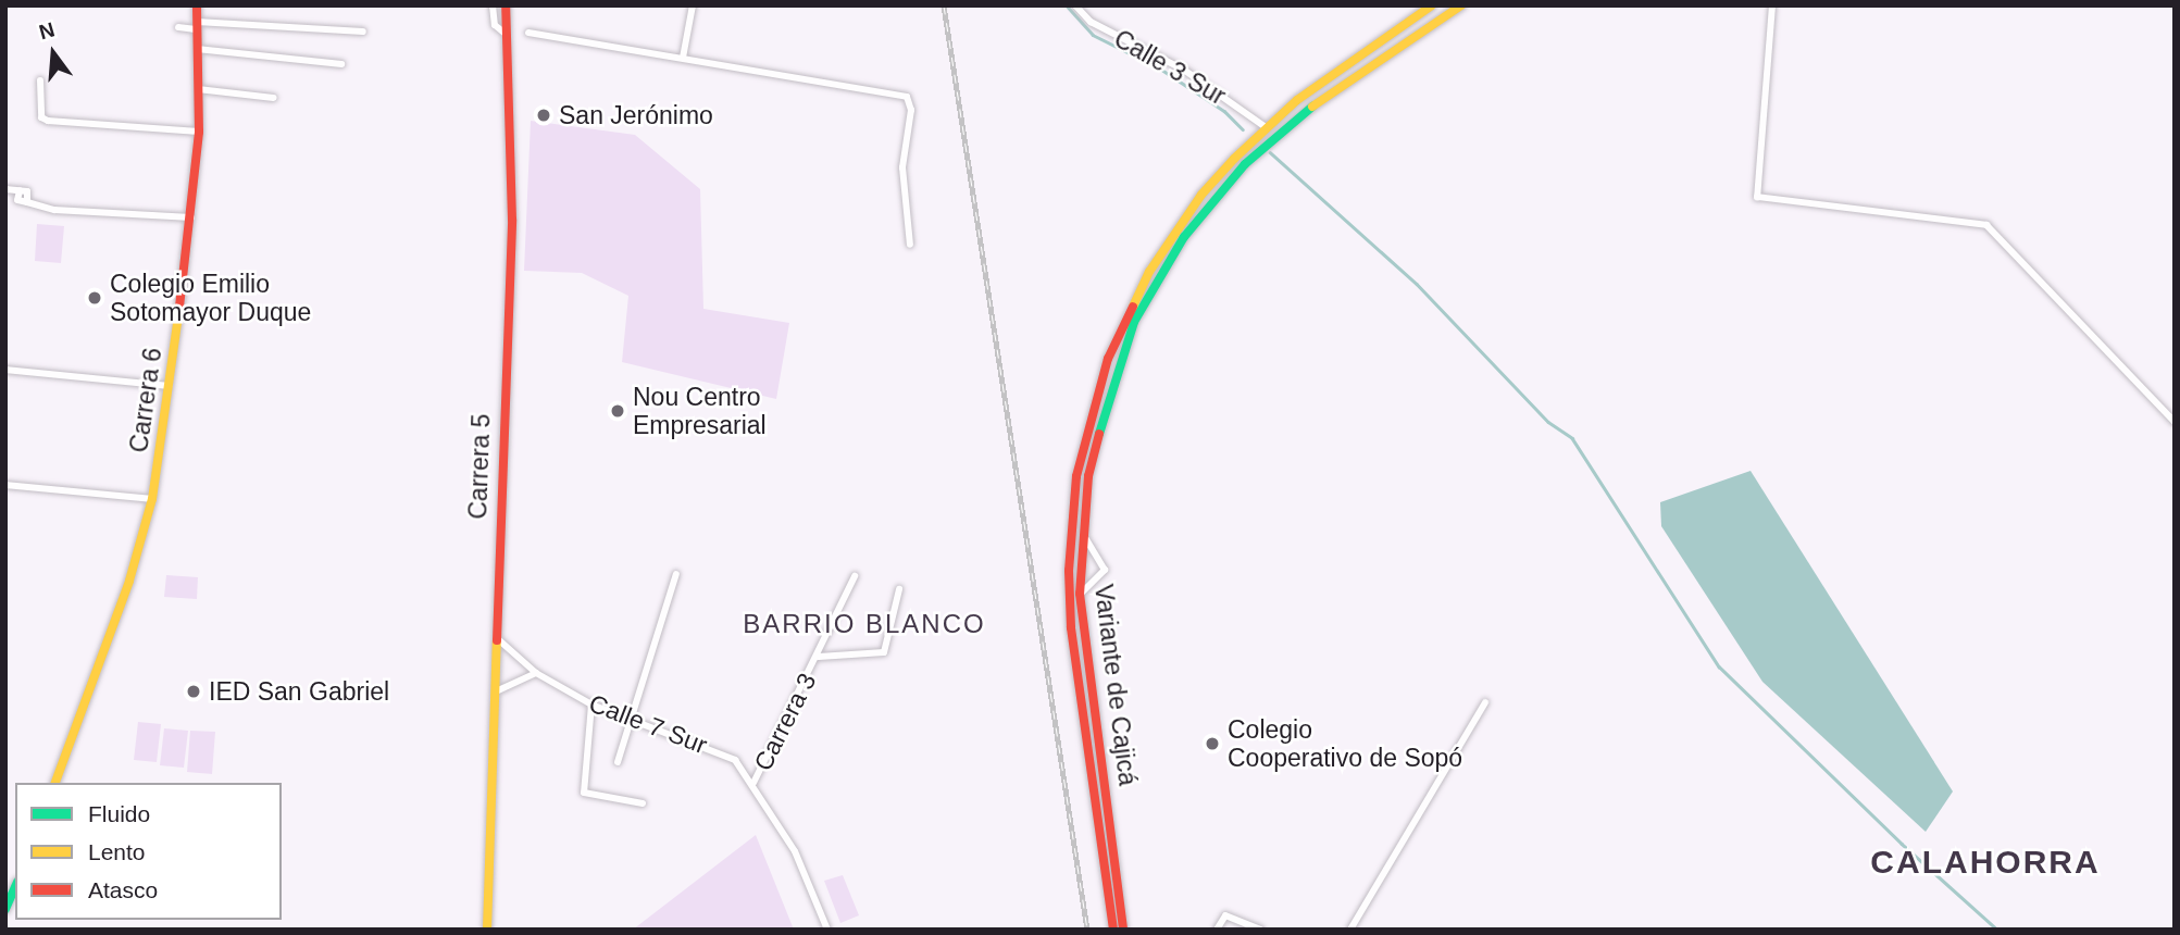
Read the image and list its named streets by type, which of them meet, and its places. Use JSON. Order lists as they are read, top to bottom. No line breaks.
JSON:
{"streets":{"main road":["Carrera 6","Carrera 5","Variante de Cajicá"],"street":["Calle 3 Sur","Carrera 3","Calle 7 Sur"]},"crossings":[["Calle 3 Sur","Variante de Cajicá"],["Carrera 5","Calle 7 Sur"],["Carrera 3","Calle 7 Sur"]],"districts":["BARRIO BLANCO","CALAHORRA"],"places":["San Jerónimo","Colegio Emilio Sotomayor Duque","Nou Centro Empresarial","IED San Gabriel","Colegio Cooperativo de Sopó"],"legend":["Fluido","Lento","Atasco"],"north":"top"}
